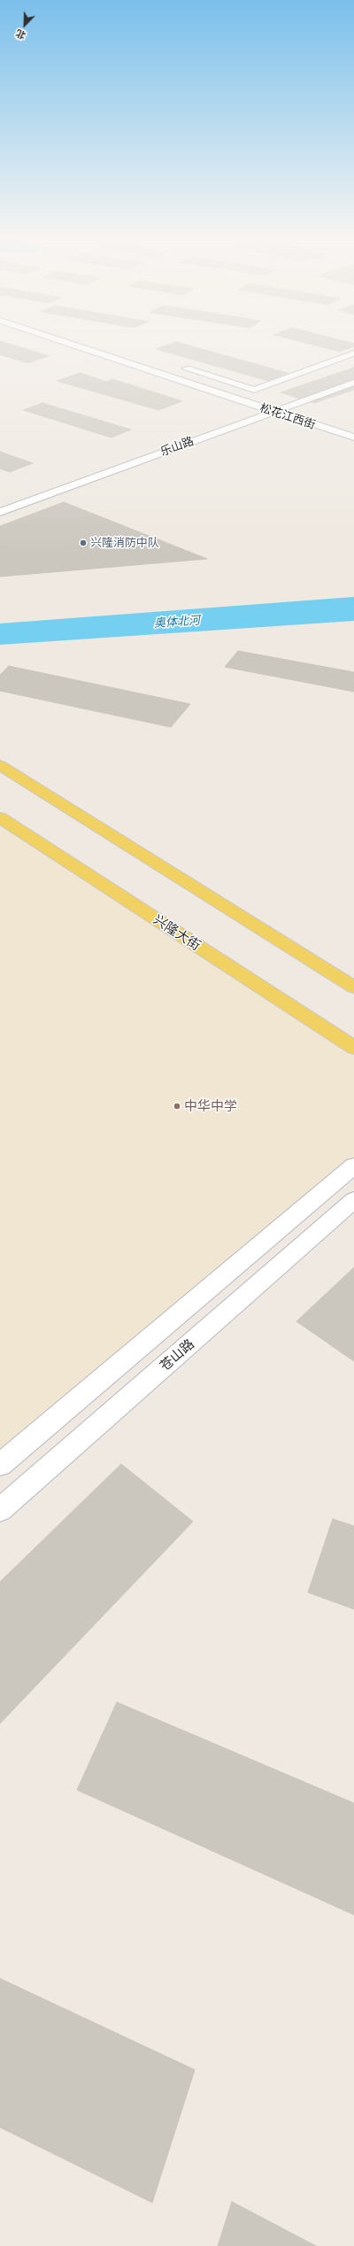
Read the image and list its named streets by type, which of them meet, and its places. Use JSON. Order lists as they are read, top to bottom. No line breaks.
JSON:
{"streets":{"main road":["兴隆大街"],"street":["松花江西街","乐山路","苍山路"]},"crossings":[["松花江西街","乐山路"]],"water":["奥体北河"],"places":["兴隆消防中队","中华中学"],"north":"bottom left"}
